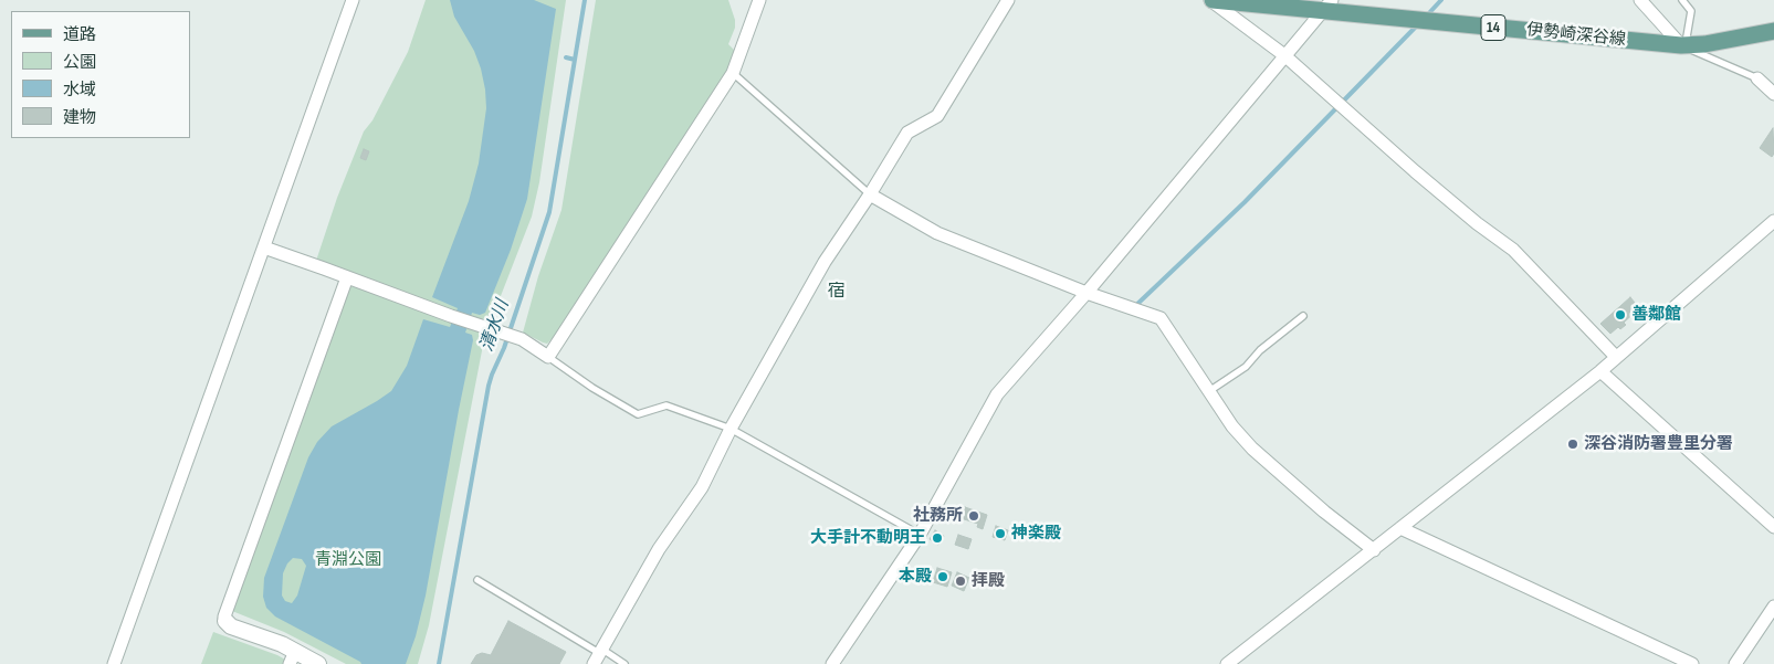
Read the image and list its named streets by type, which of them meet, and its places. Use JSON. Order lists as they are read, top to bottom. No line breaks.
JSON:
{"streets":{"main road":["14","伊勢崎深谷線"]},"districts":["宿"],"water":["清水川"],"parks":["青淵公園"],"places":["善鄰館","深谷消防署豊里分署","社務所","神楽殿","大手計不動明王","本殿","拝殿"],"legend":["道路","公園","水域","建物"]}
